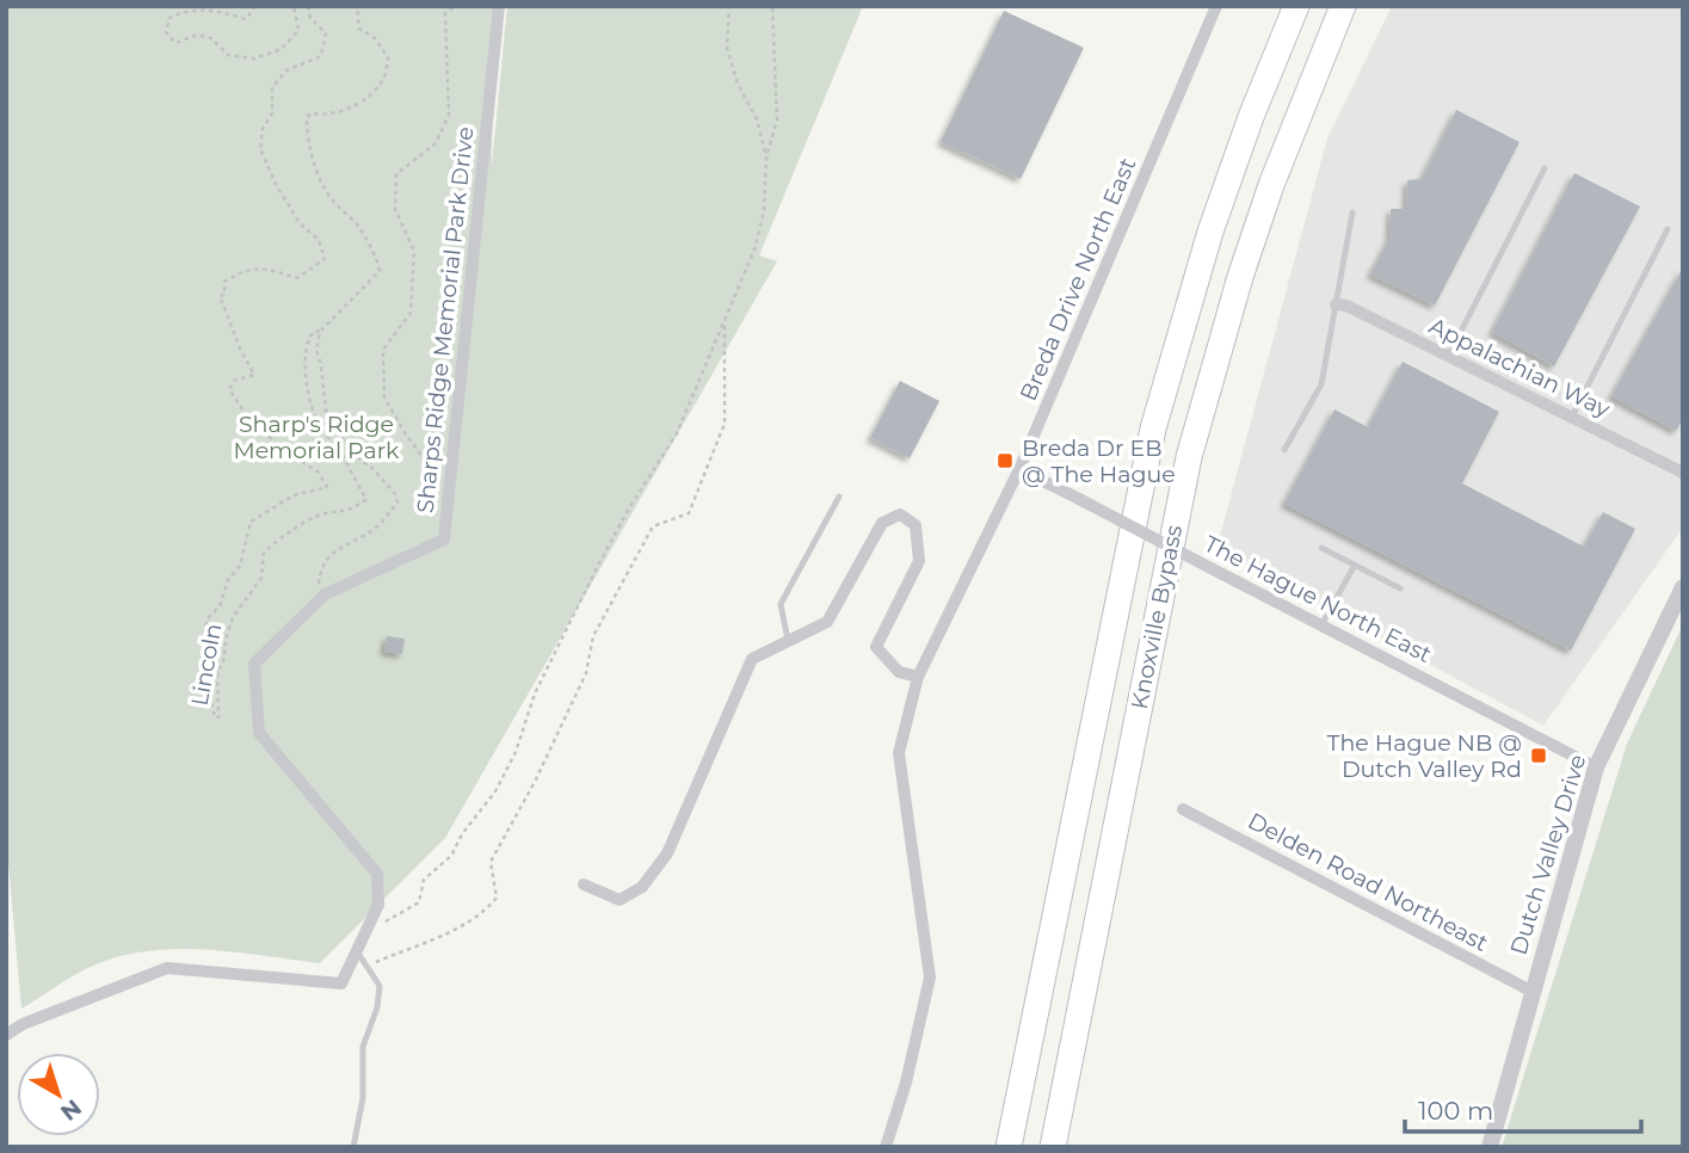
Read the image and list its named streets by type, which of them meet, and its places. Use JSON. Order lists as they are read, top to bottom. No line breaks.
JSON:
{"streets":{"highway":["Knoxville Bypass"],"street":["Breda Drive North East","Sharps Ridge Memorial Park Drive","Appalachian Way","The Hague North East","Dutch Valley Drive","Delden Road Northeast"],"path":["Lincoln"]},"crossings":[["Breda Drive North East","The Hague North East"],["The Hague North East","Dutch Valley Drive"],["Dutch Valley Drive","Delden Road Northeast"]],"parks":["Sharp's Ridge Memorial Park"],"places":{"transit":["Breda Dr EB @ The Hague","The Hague NB @ Dutch Valley Rd"]},"scale_bar":"100 m","north":"bottom right"}
